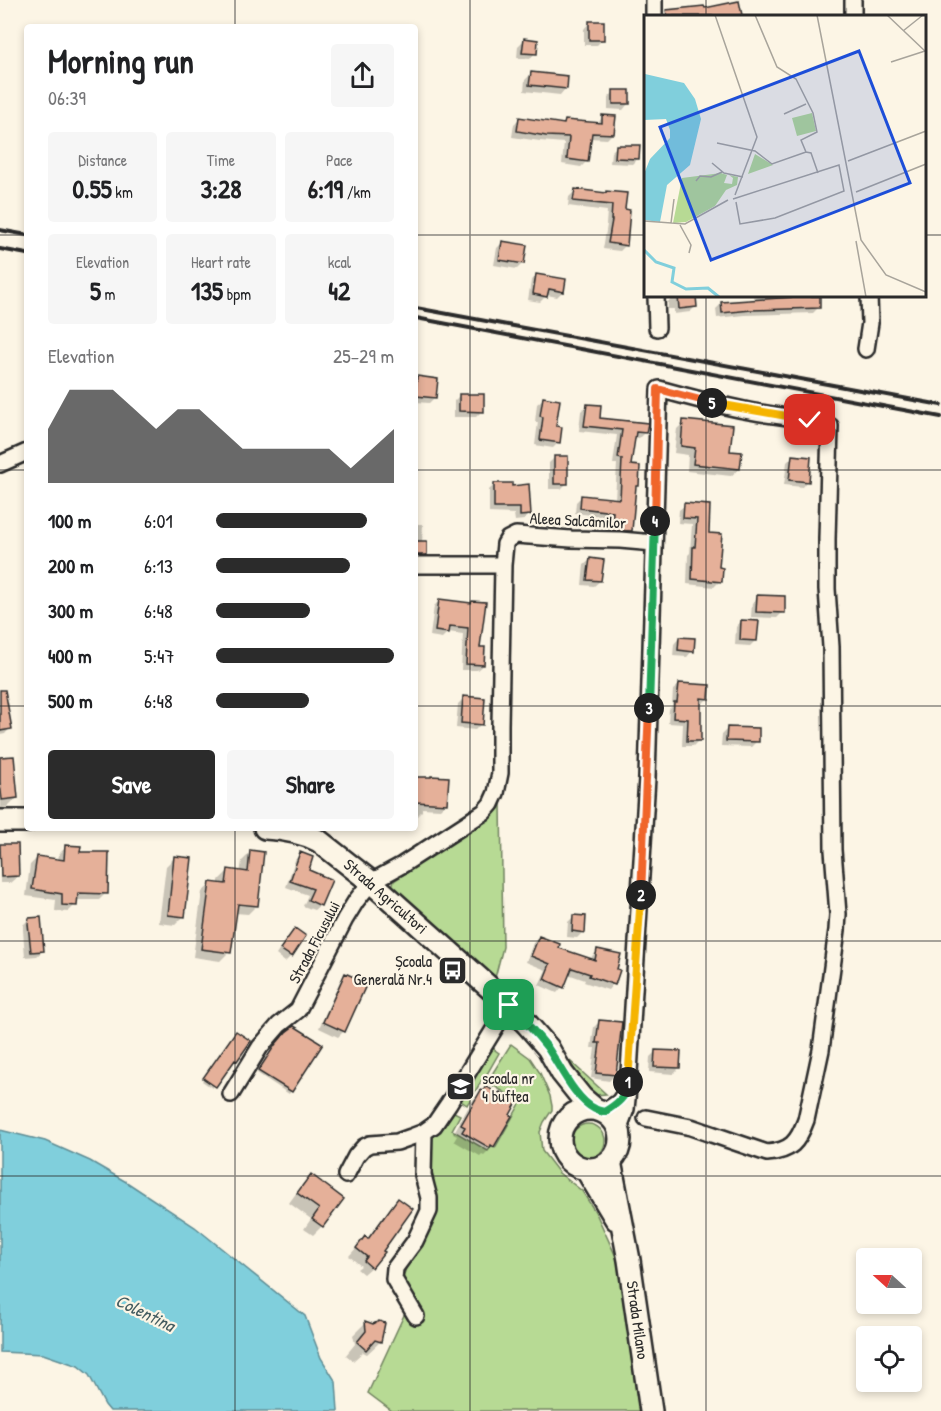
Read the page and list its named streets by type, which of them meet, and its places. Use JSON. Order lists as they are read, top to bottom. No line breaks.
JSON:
{"streets":{"main road":["Strada Agricultori","Strada Milano"],"street":["Aleea Salcâmilor","Strada Ficusului"]},"crossings":[["Aleea Salcâmilor","Strada Ficusului"],["Strada Agricultori","Strada Ficusului"],["Strada Agricultori","Strada Milano"]],"water":["Colentina"],"places":{"bus stop":["Școala Generală Nr.4"],"school or university":["scoala nr 4 buftea"]},"north":"left","page":{"heading":["Morning run","06:39"],"stats":[["Distance","0.55 km"],["Time","3:28"],["Pace","6:19 /km"],["Elevation","5 m"],["Heart rate","135 bpm"],["kcal","42"]],"chart":["Elevation","25–29 m"],"pins":["5","4","3","2","1"],"list":[{"name":"100 m","note":"6:01"},{"name":"200 m","note":"6:13"},{"name":"300 m","note":"6:48"},{"name":"400 m","note":"5:47"},{"name":"500 m","note":"6:48"}],"buttons":["Save","Share"]}}
